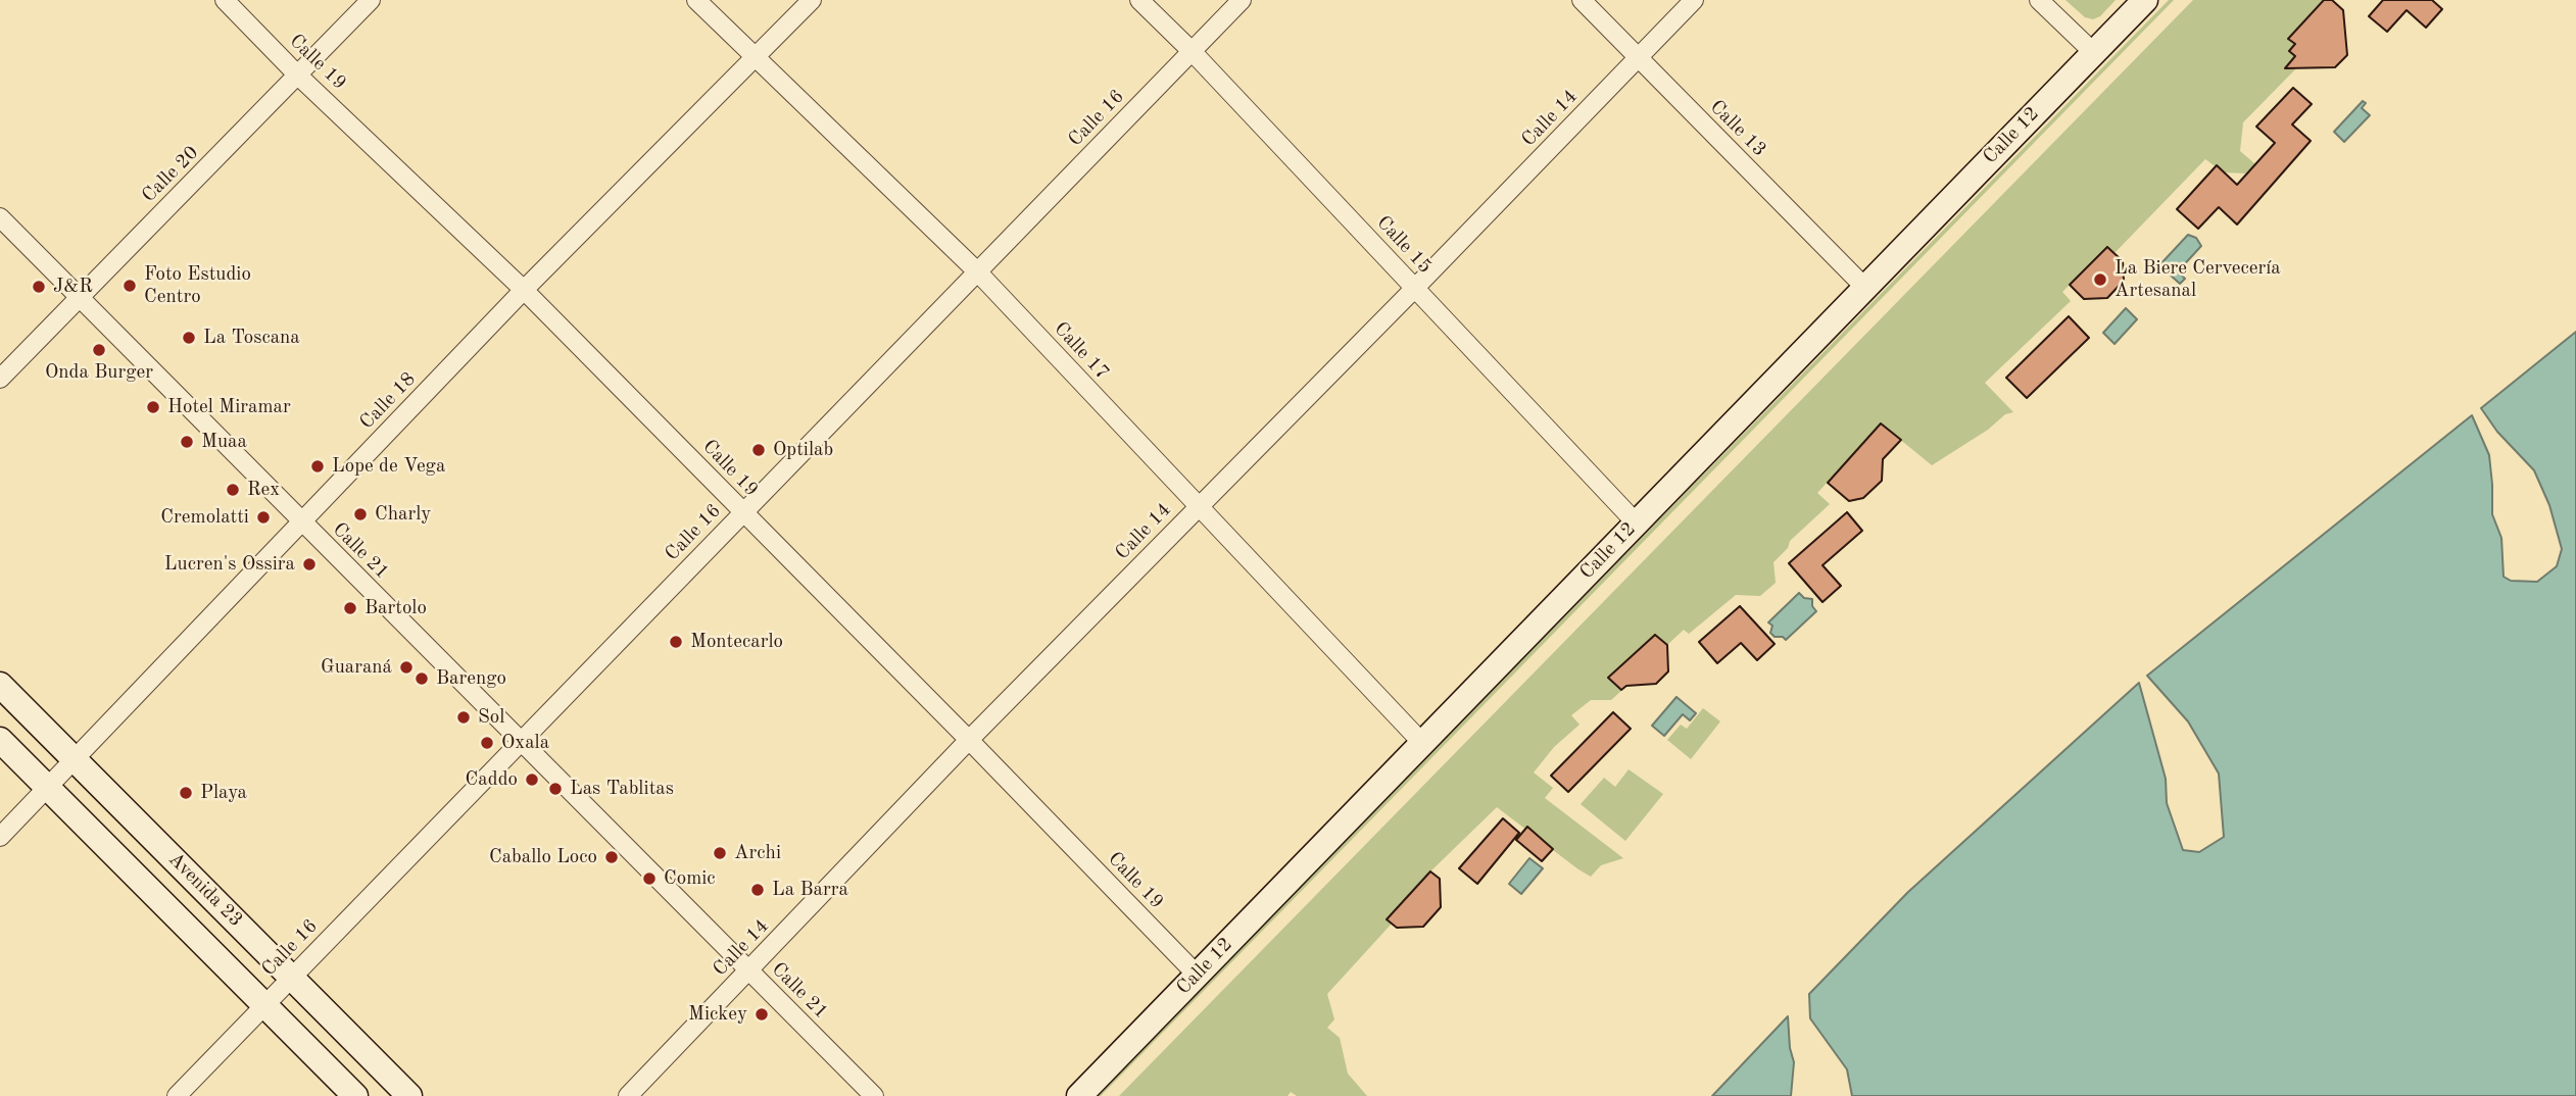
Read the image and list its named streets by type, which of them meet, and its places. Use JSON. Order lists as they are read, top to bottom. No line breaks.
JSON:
{"streets":{"main road":["Calle 12","Avenida 23"],"street":["Calle 19","Calle 16","Calle 14","Calle 13","Calle 20","Calle 15","Calle 17","Calle 18","Calle 21"]},"crossings":[["Calle 19","Calle 16"],["Calle 19","Calle 14"],["Calle 19","Calle 12"],["Calle 19","Calle 20"],["Calle 19","Calle 18"],["Calle 16","Calle 15"],["Calle 16","Calle 17"],["Calle 16","Calle 21"],["Calle 16","Avenida 23"],["Calle 14","Calle 13"],["Calle 14","Calle 15"],["Calle 14","Calle 17"],["Calle 14","Calle 21"],["Calle 13","Calle 12"],["Calle 12","Calle 15"],["Calle 12","Calle 17"],["Calle 20","Calle 21"],["Calle 17","Calle 18"],["Calle 18","Calle 21"],["Calle 18","Avenida 23"]],"places":["La Biere Cervecería Artesanal","Foto Estudio Centro","J&R","La Toscana","Onda Burger","Hotel Miramar","Muaa","Optilab","Lope de Vega","Rex","Charly","Cremolatti","Lucren's Ossira","Bartolo","Montecarlo","Guaraná","Barengo","Sol","Oxala","Caddo","Las Tablitas","Playa","Archi","Caballo Loco","Comic","La Barra","Mickey"]}
